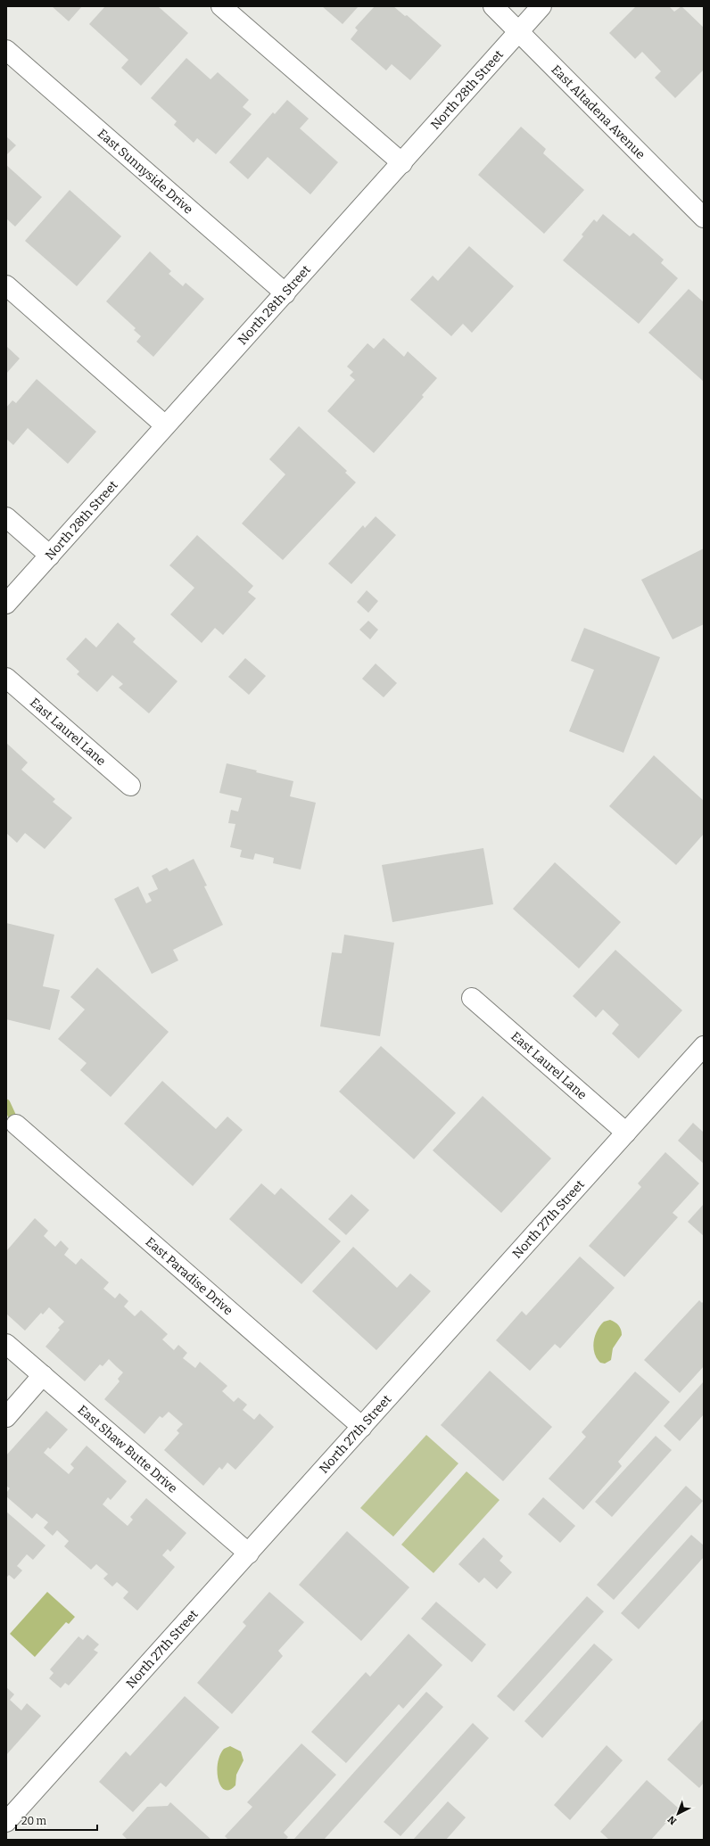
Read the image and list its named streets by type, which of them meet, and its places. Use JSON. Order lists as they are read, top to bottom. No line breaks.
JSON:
{"streets":{"street":["North 28th Street","East Altadena Avenue","East Sunnyside Drive","East Laurel Lane","North 27th Street","East Paradise Drive","East Shaw Butte Drive"]},"crossings":[["North 28th Street","East Altadena Avenue"],["North 28th Street","East Sunnyside Drive"],["East Laurel Lane","North 27th Street"],["North 27th Street","East Paradise Drive"],["North 27th Street","East Shaw Butte Drive"]],"scale_bar":"20 m","north":"bottom left"}
